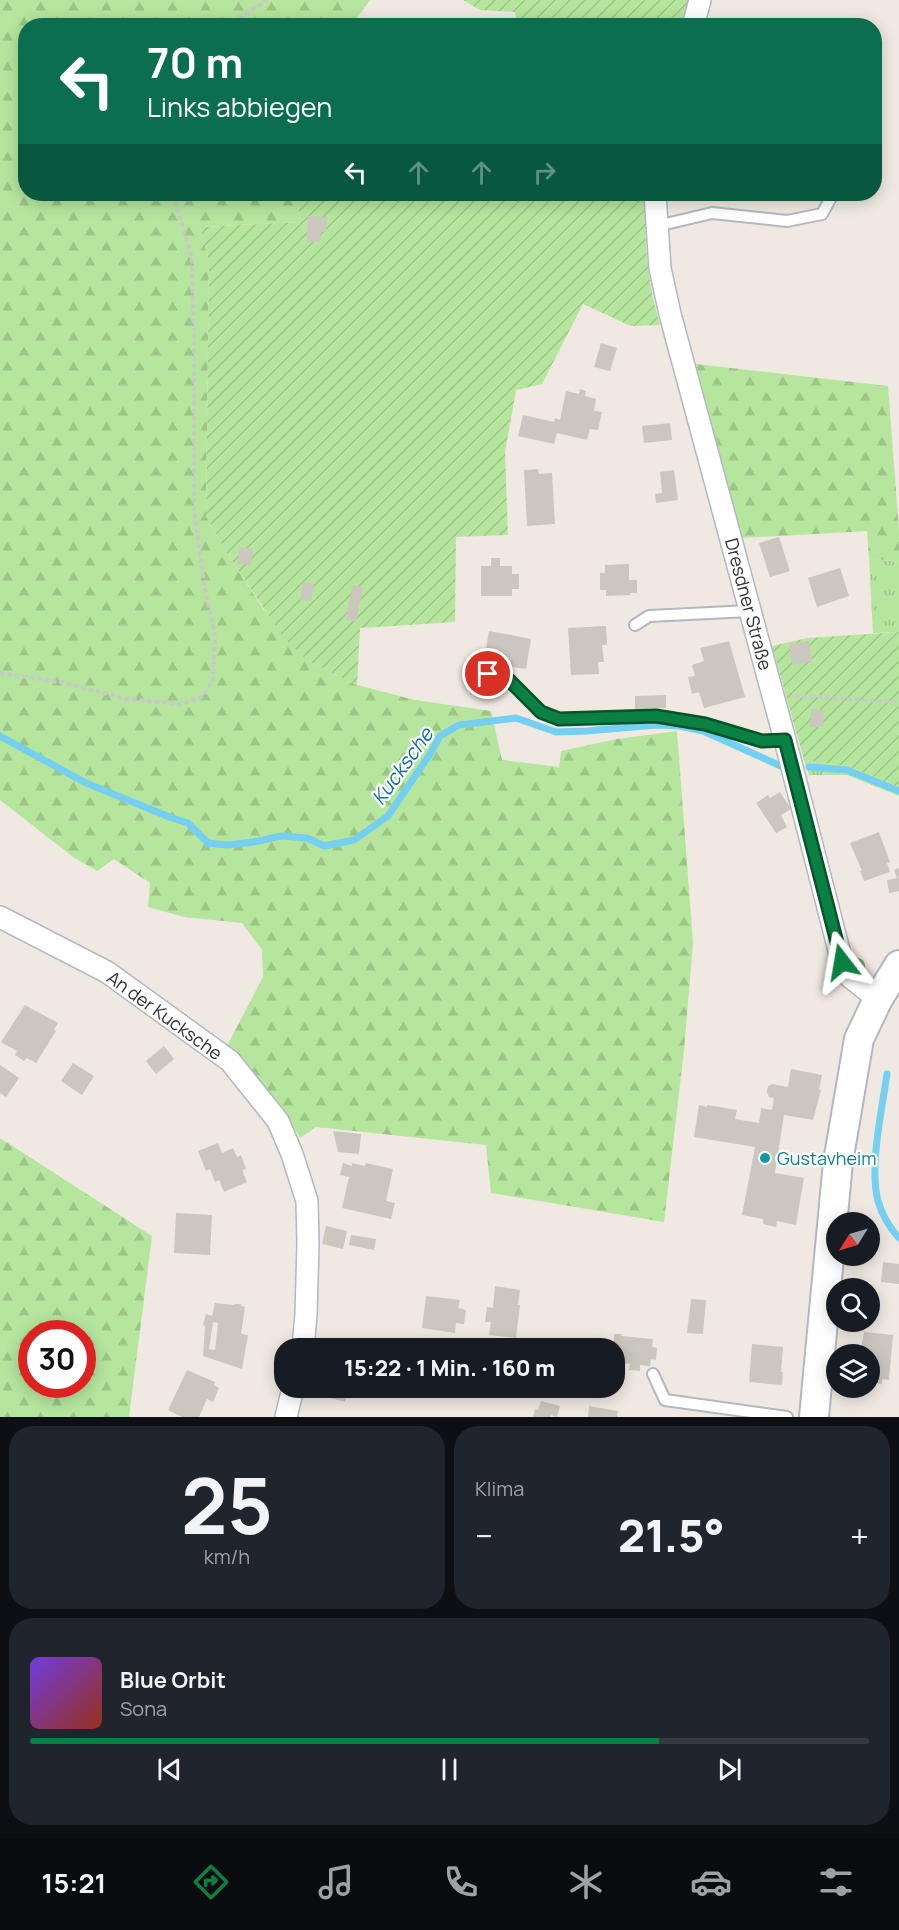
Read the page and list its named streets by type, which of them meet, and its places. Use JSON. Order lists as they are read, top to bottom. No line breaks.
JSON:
{"streets":{"street":["Dresdner Straße","An der Kucksche"]},"water":["Kucksche"],"places":["Gustavheim"],"north":"bottom left","page":{"turn":["70 m","Links abbiegen"],"limit":"30","trip":"15:22 · 1 Min. · 160 m","tile":[["25","km/h"],"Klima"],"heat":["−","21.5°","+"],"song":["Blue Orbit","Sona"],"tabs":"15:21"}}
